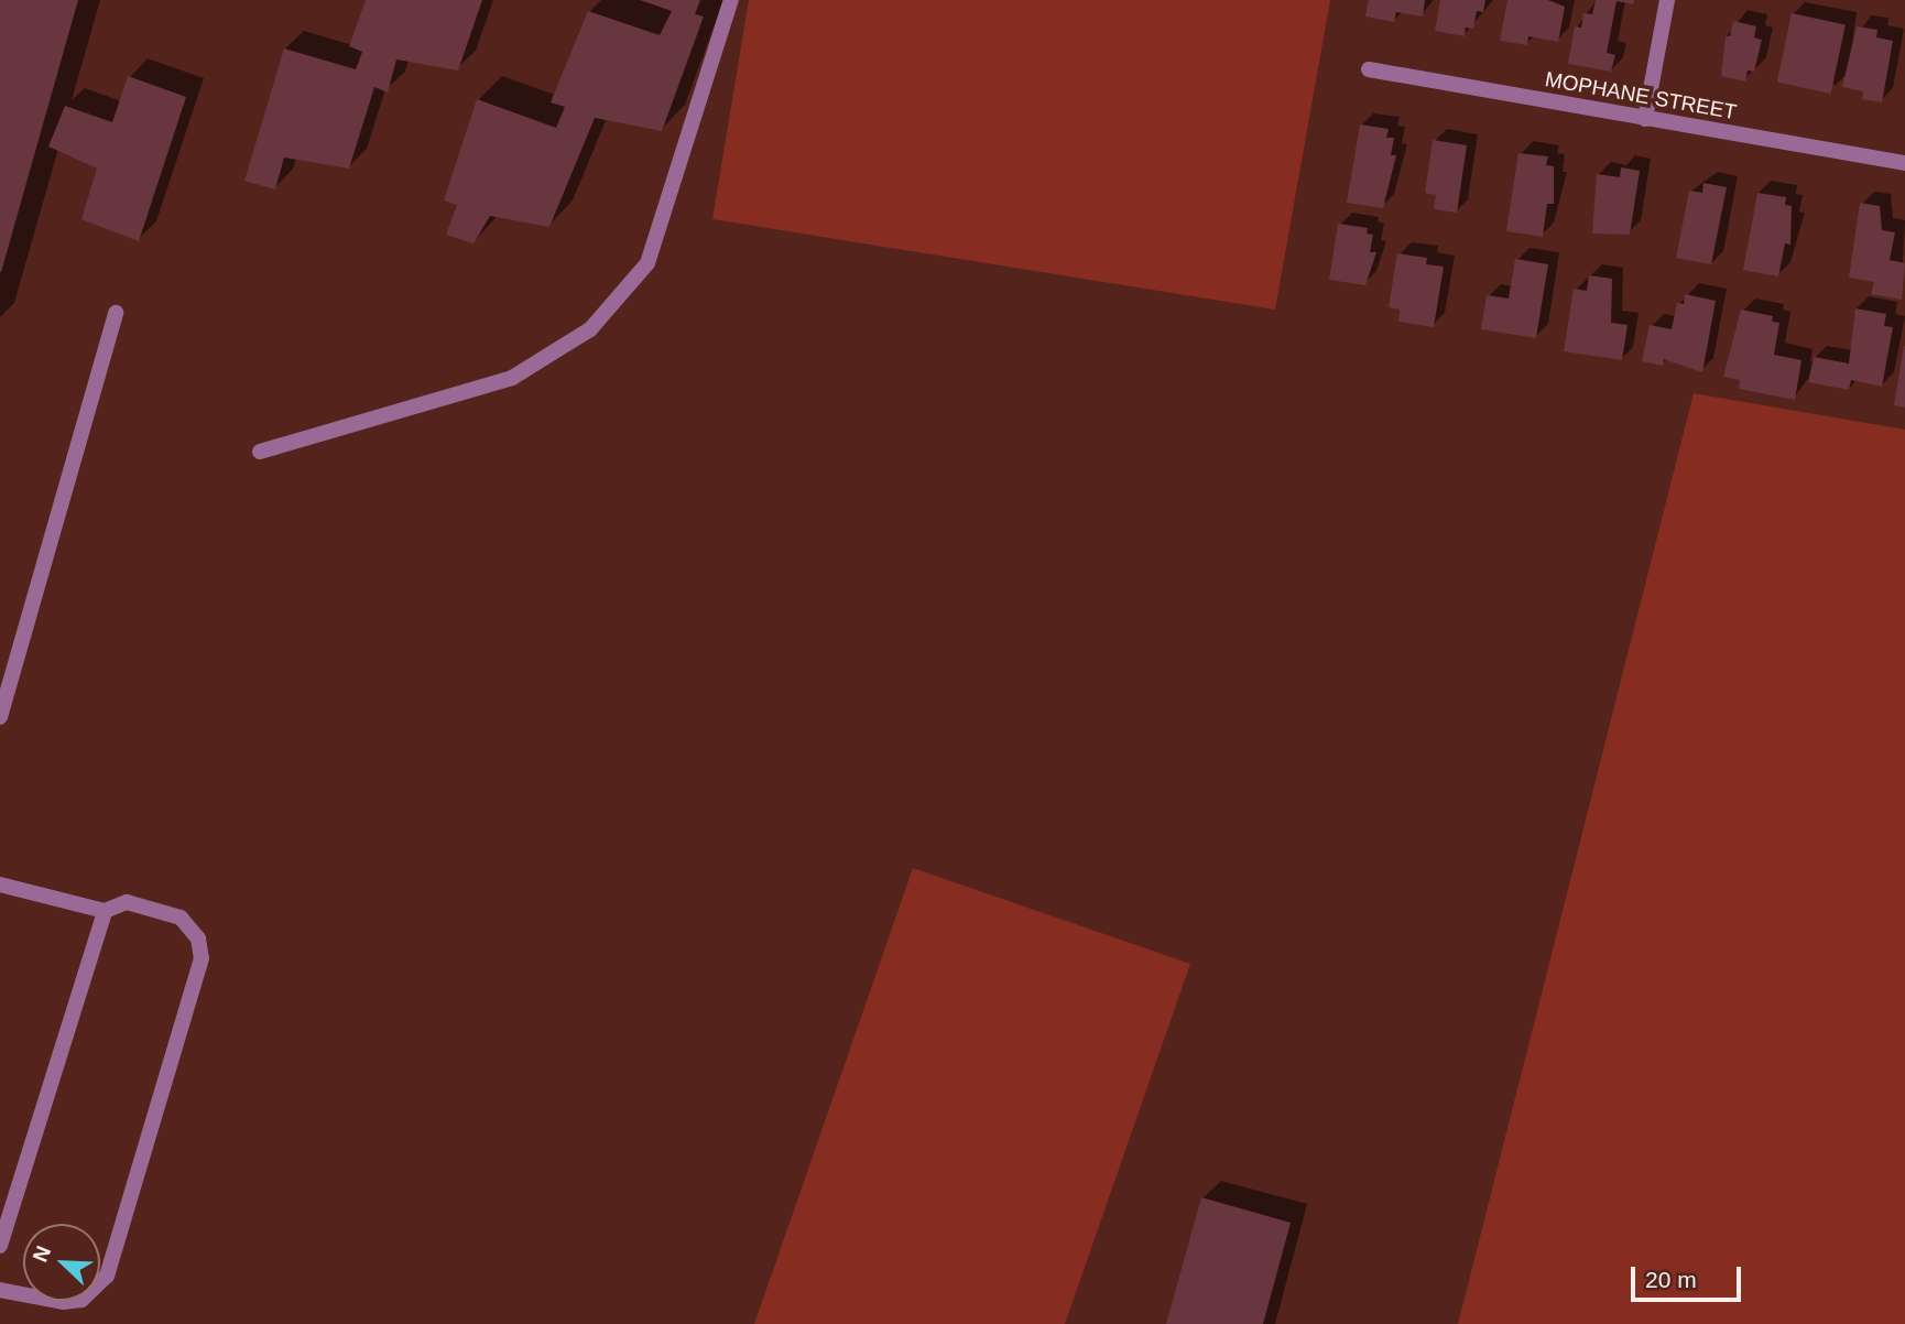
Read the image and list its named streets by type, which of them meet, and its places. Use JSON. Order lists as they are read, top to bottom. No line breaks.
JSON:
{"streets":{"street":["MOPHANE STREET"]},"scale_bar":"20 m","north":"top left"}
